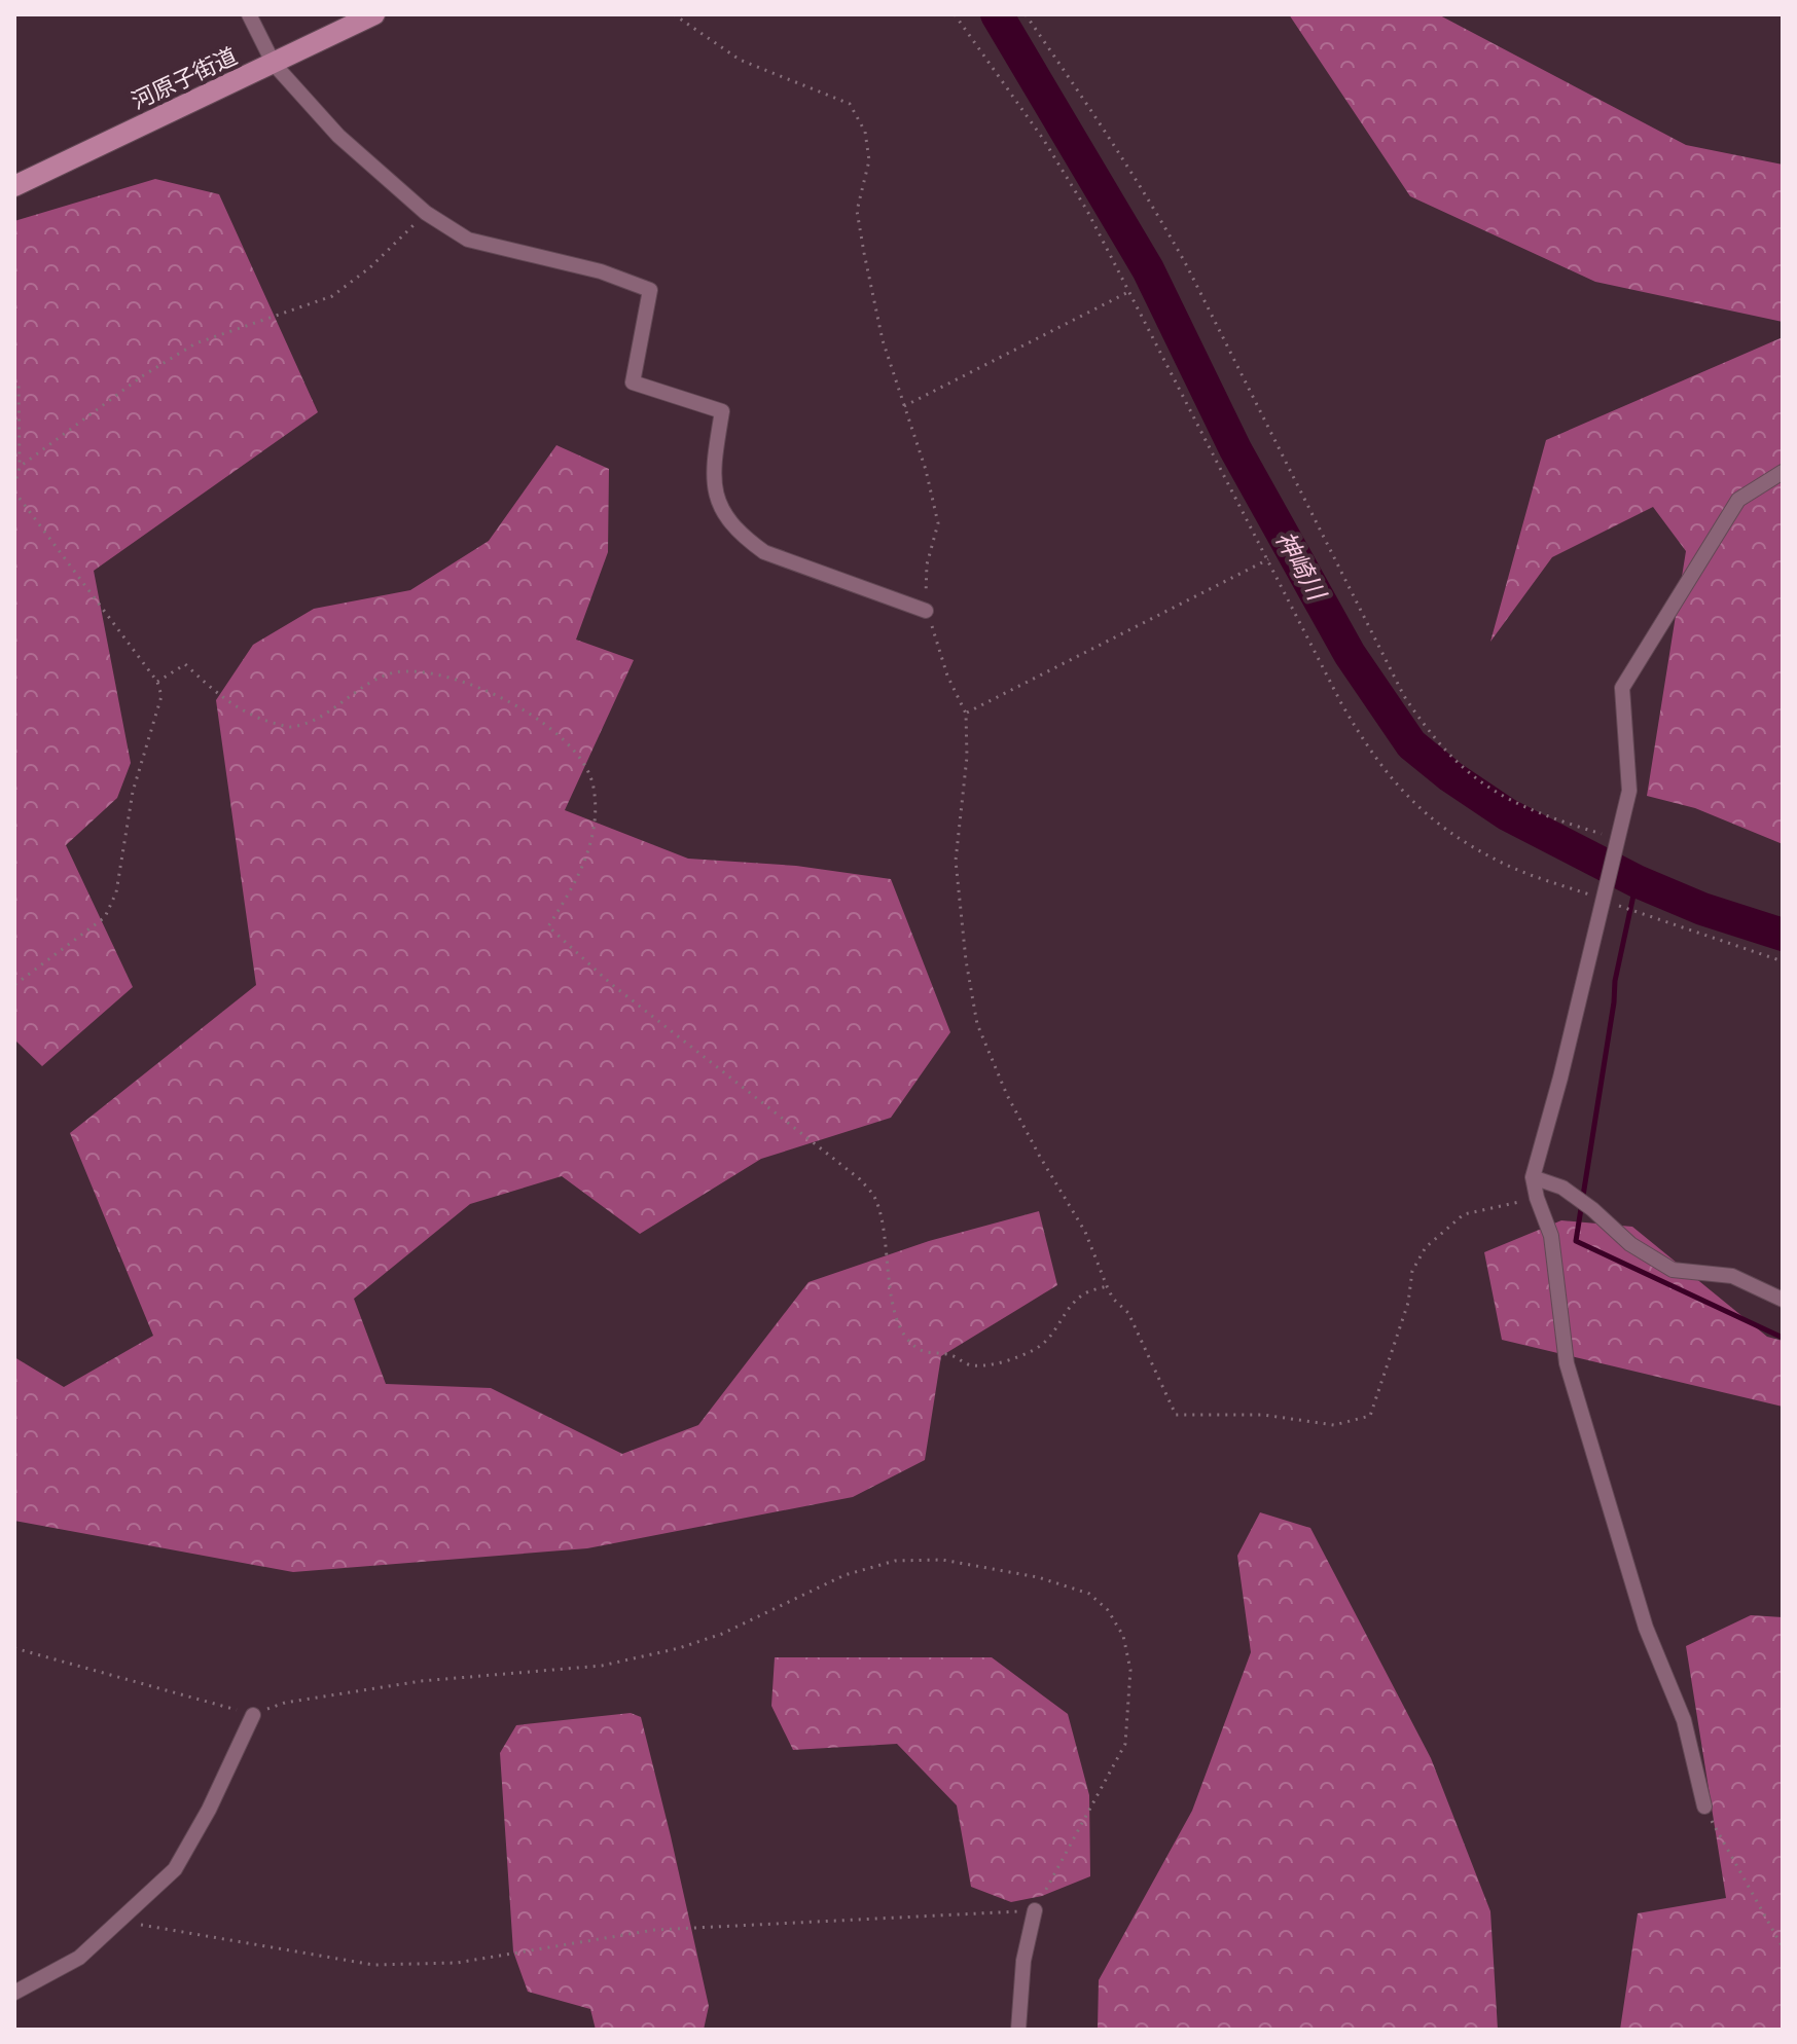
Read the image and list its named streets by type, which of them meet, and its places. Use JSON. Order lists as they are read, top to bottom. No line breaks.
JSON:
{"streets":{"street":["河原子街道"]},"water":["神崎川"]}
